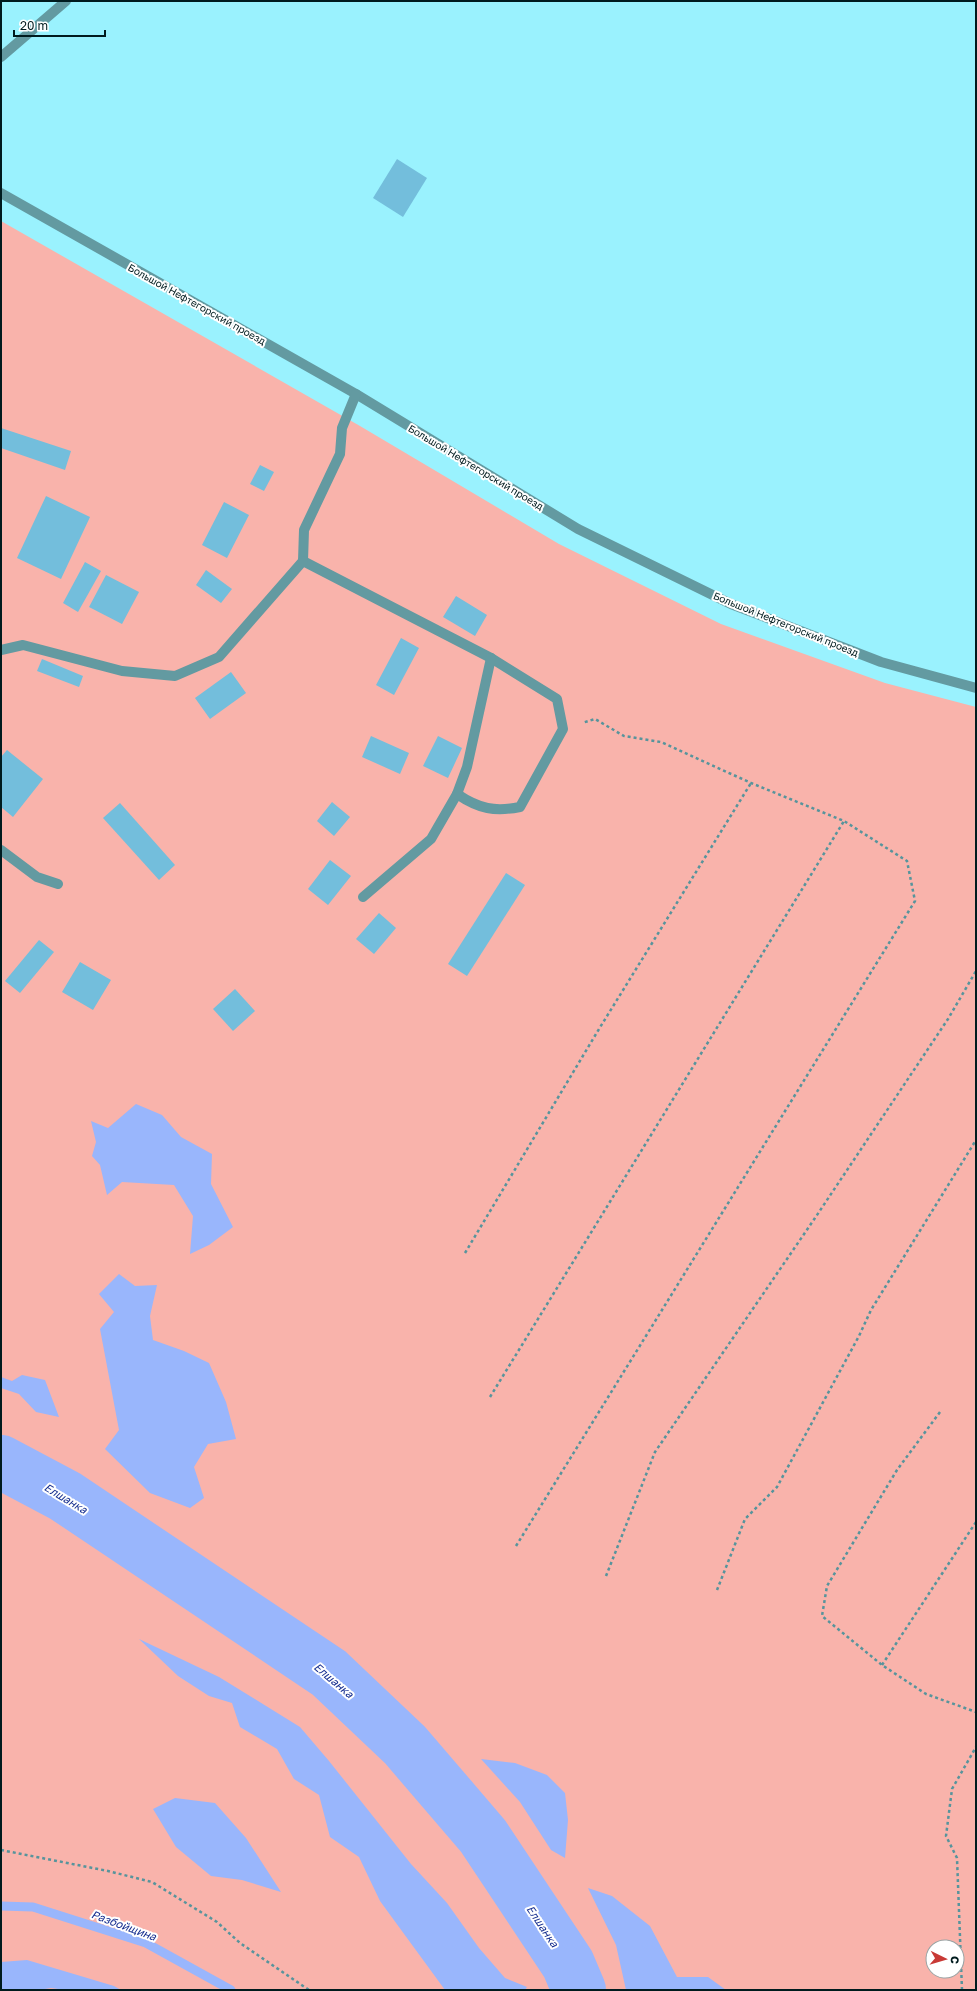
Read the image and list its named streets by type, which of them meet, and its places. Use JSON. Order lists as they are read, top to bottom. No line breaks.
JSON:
{"streets":{"street":["Большой Нефтегорский проезд"]},"water":["Елшанка","Разбойщина"],"scale_bar":"20 m","north":"right"}
